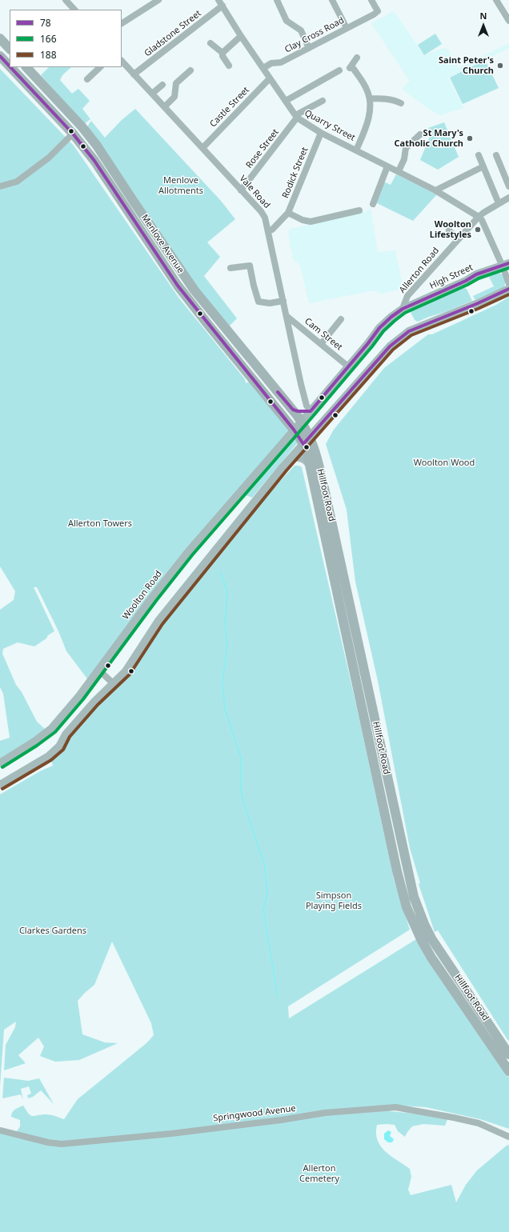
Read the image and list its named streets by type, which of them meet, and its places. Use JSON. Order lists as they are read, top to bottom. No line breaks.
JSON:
{"streets":{"highway":["Menlove Avenue","Hillfoot Road"],"main road":["Allerton Road","High Street","Woolton Road"],"street":["Gladstone Street","Clay Cross Road","Castle Street","Quarry Street","Rose Street","Rodick Street","Vale Road","Cam Street","Springwood Avenue"]},"crossings":[["Gladstone Street","Quarry Street"],["Gladstone Street","Vale Road"],["Clay Cross Road","Quarry Street"],["Castle Street","Quarry Street"],["Castle Street","Vale Road"],["Quarry Street","Rose Street"],["Quarry Street","Rodick Street"],["Quarry Street","Allerton Road"],["Rose Street","Vale Road"],["Rodick Street","Vale Road"],["Vale Road","Allerton Road"],["Vale Road","Cam Street"],["Menlove Avenue","Allerton Road"],["Menlove Avenue","Hillfoot Road"],["Menlove Avenue","Woolton Road"],["Allerton Road","High Street"],["Allerton Road","Cam Street"],["Allerton Road","Hillfoot Road"],["Allerton Road","Woolton Road"],["Hillfoot Road","Woolton Road"]],"parks":["Menlove Allotments","Woolton Wood","Allerton Towers","Simpson Playing Fields","Clarkes Gardens","Allerton Cemetery"],"places":["Saint Peter's Church","St Mary's Catholic Church","Woolton Lifestyles"],"lines":["transit line 78","transit line 166","transit line 188"],"legend":["78","166","188"],"north":"top"}
